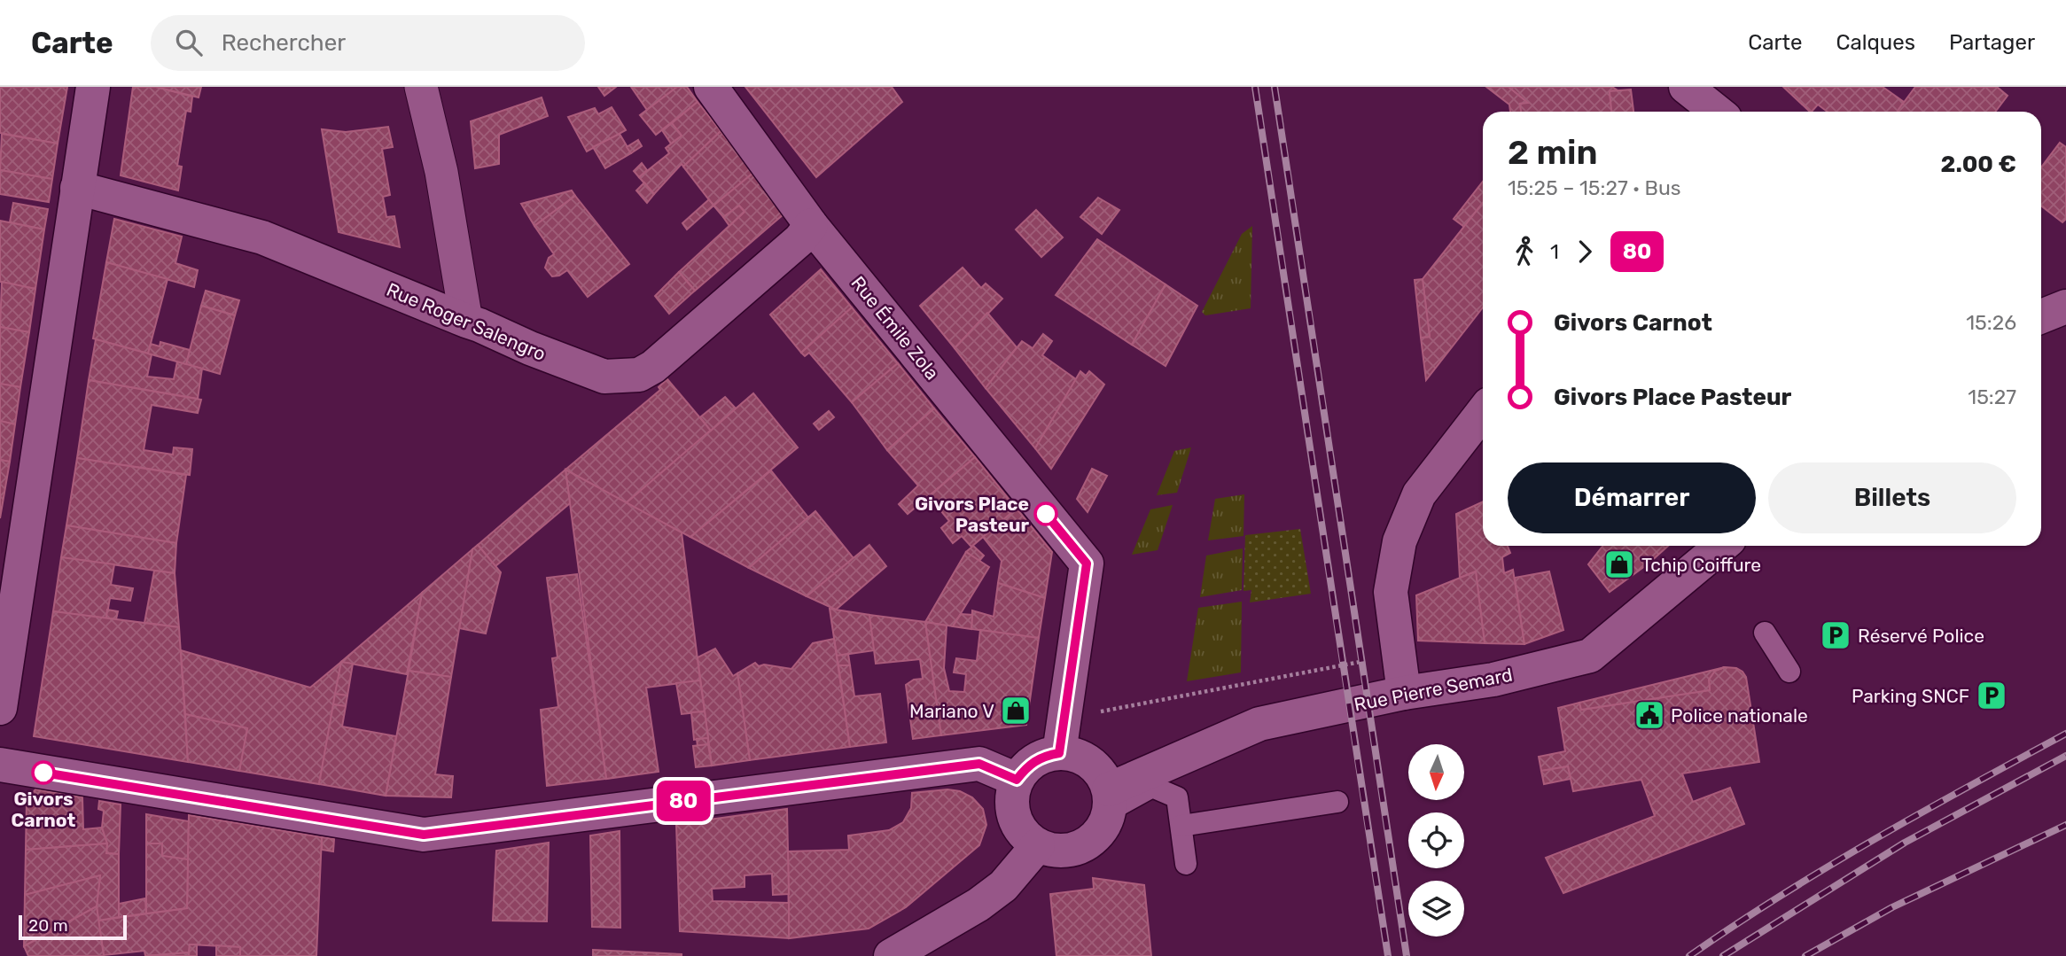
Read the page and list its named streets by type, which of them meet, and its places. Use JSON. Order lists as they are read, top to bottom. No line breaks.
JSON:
{"streets":{"street":["Rue Roger Salengro","Rue Émile Zola","Rue Pierre Semard"]},"crossings":[["Rue Roger Salengro","Rue Émile Zola"]],"places":{"other":["Givors Place Pasteur","Givors Carnot"],"shop":["Tchip Coiffure","Mariano V"],"parking":["Réservé Police","Parking SNCF"],"public building":["Police nationale"]},"lines":["bus line 80"],"scale_bar":"20 m","north":"bottom","page":{"header":"Carte","search":"Rechercher","nav":["Carte","Calques","Partager"],"on_map":"80","heading":["2 min","15:25 – 15:27 · Bus","2.00 €"],"legs":["1","80"],"list":[{"name":"Givors Carnot","value":"15:26"},{"name":"Givors Place Pasteur","value":"15:27"}],"buttons":["Démarrer","Billets"],"scale":"20 m"}}
